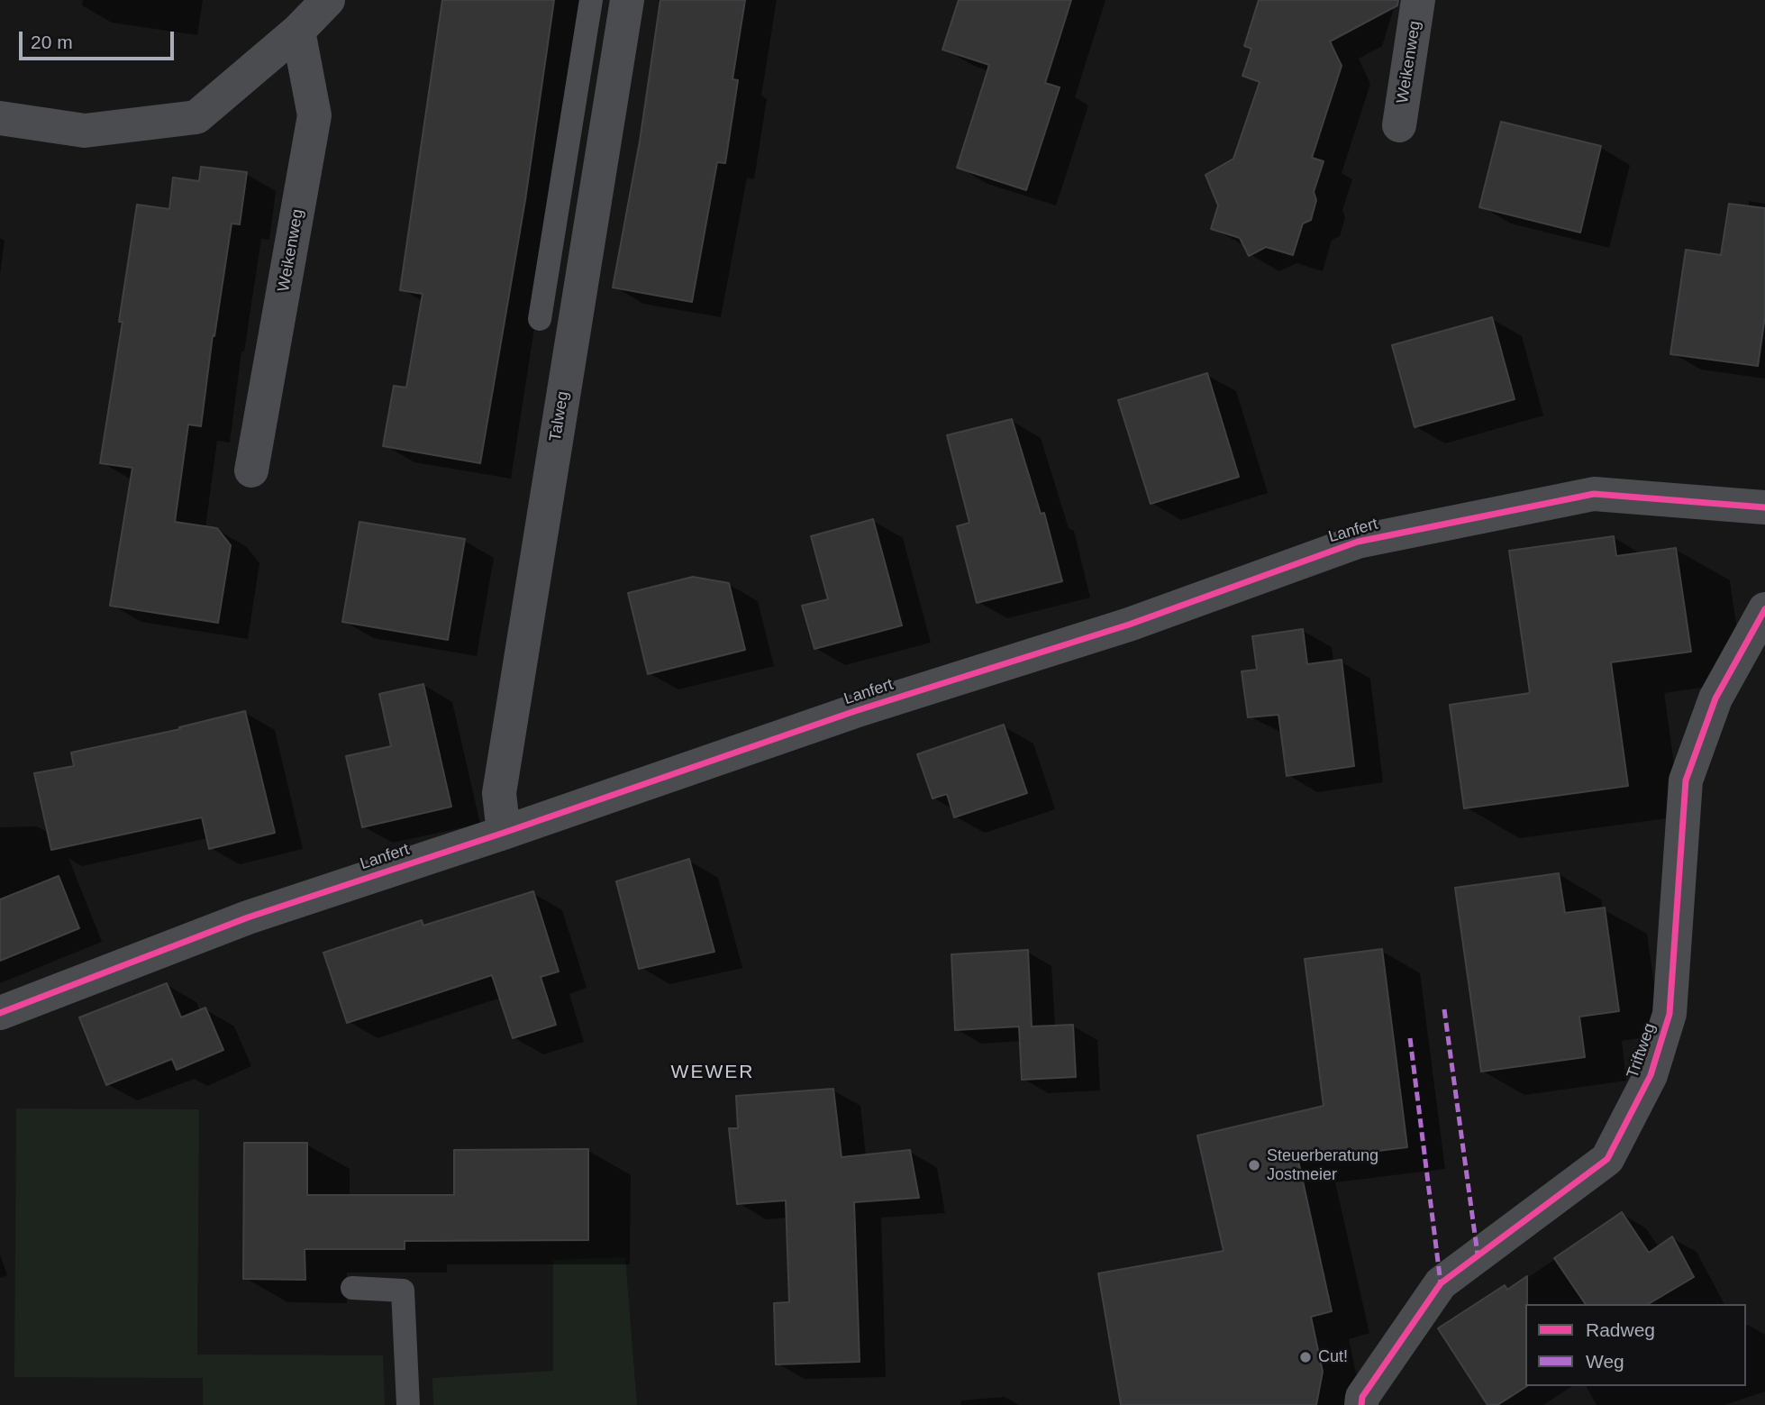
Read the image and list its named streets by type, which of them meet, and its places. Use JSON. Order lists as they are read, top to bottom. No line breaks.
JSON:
{"streets":{"street":["Weikenweg","Talweg","Lanfert","Triftweg"]},"crossings":[["Talweg","Lanfert"]],"districts":["WEWER"],"places":["Steuerberatung Jostmeier","Cut!"],"legend":["Radweg","Weg"],"scale_bar":"20 m"}
